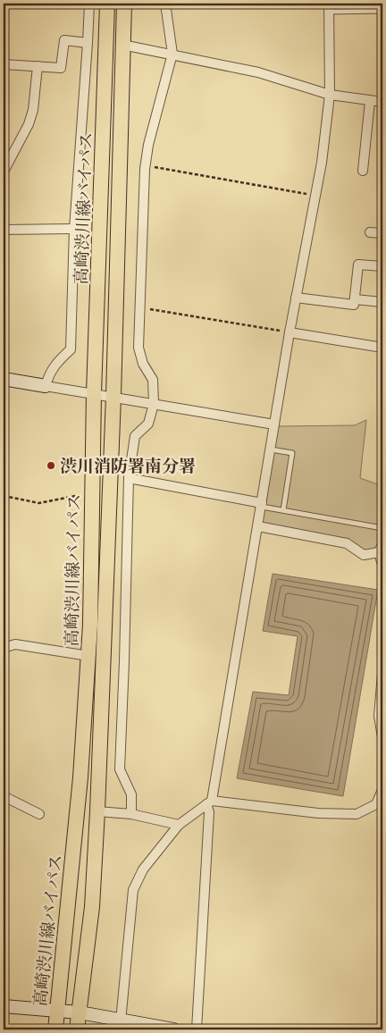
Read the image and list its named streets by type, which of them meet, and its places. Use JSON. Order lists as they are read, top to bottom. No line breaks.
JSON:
{"streets":{"main road":["高崎渋川線バイパス"]},"places":["渋川消防署南分署"]}
